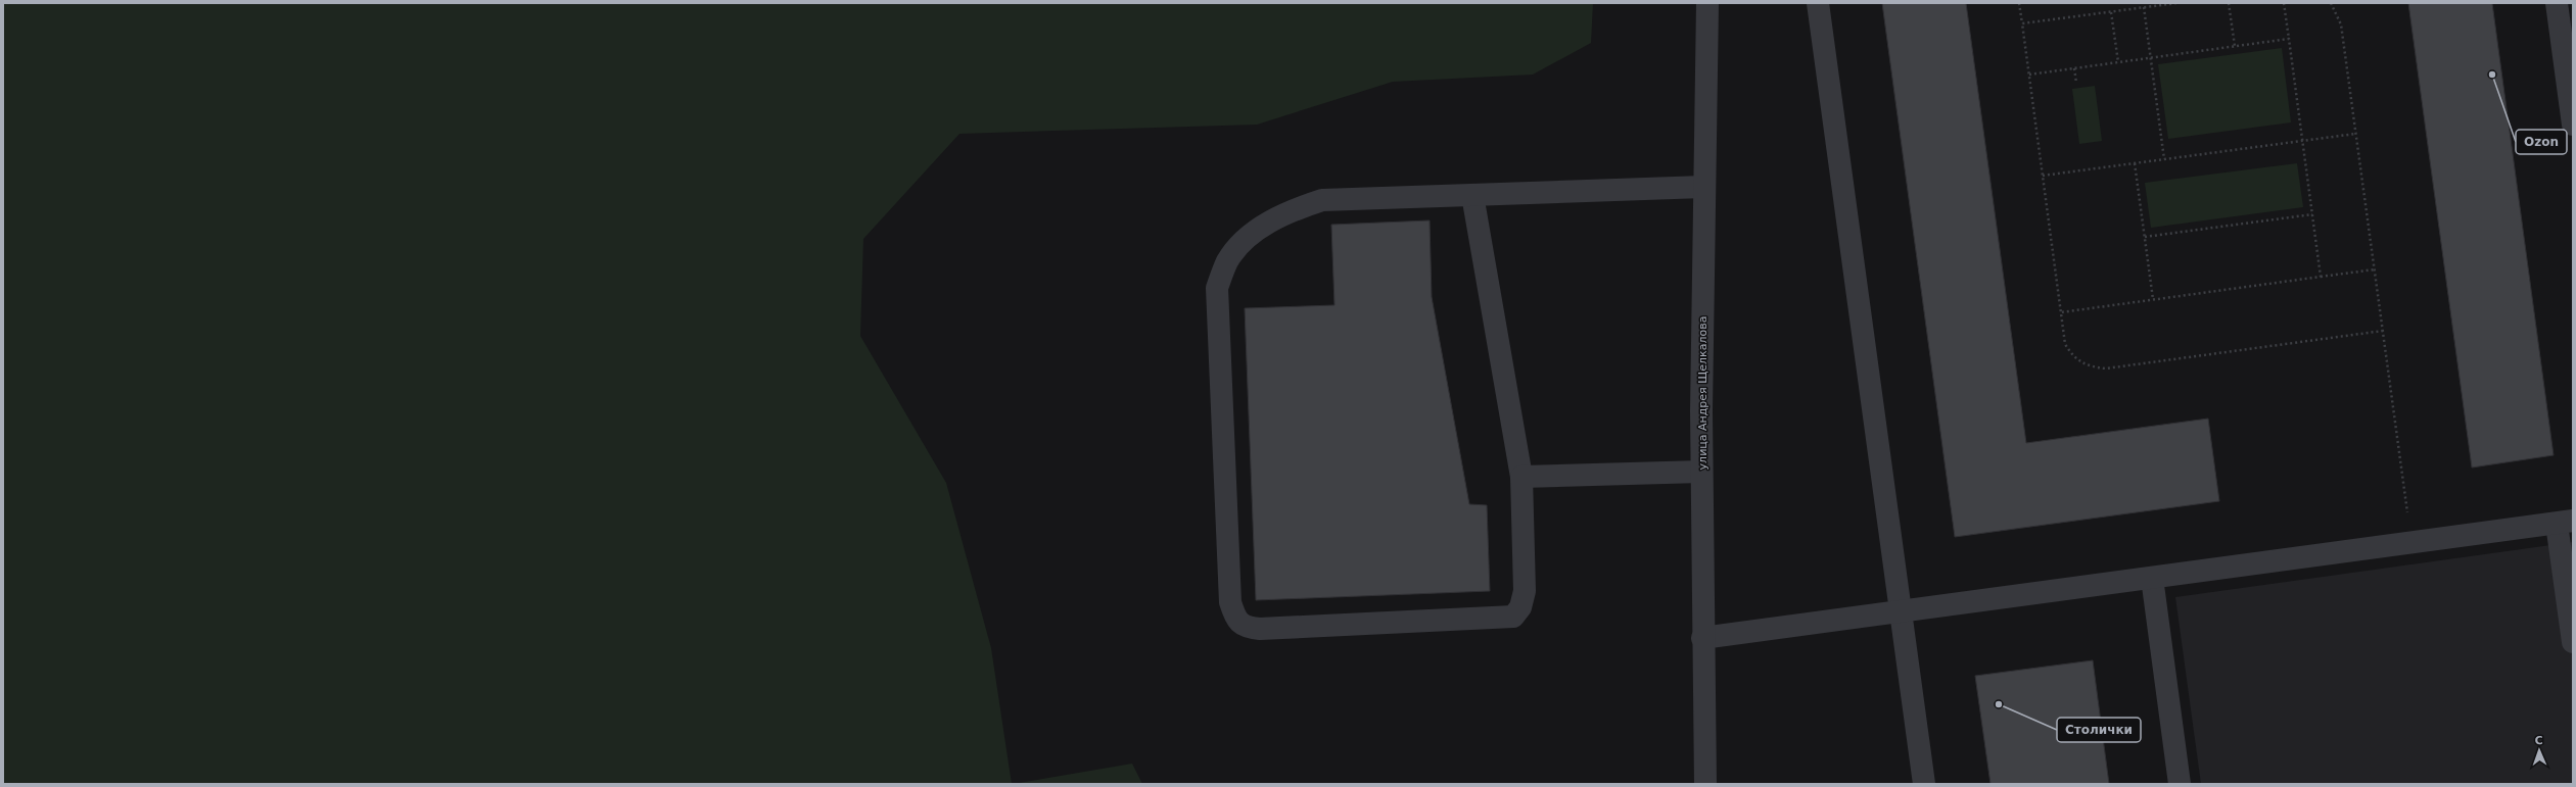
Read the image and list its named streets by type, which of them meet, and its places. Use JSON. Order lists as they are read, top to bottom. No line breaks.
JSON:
{"streets":{"street":["улица Андрея Щелкалова"]},"places":["Ozon","Столички"],"north":"top"}
